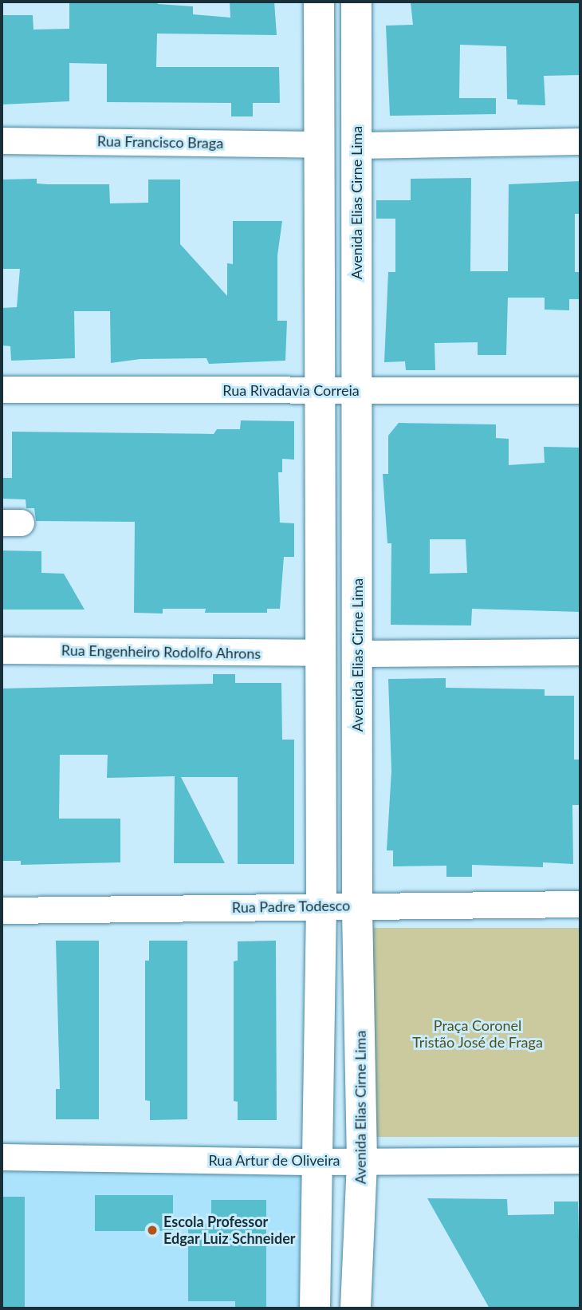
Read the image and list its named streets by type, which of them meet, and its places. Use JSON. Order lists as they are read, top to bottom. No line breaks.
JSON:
{"streets":{"street":["Rua Francisco Braga","Avenida Elias Cirne Lima","Rua Rivadavia Correia","Rua Engenheiro Rodolfo Ahrons","Rua Padre Todesco","Rua Artur de Oliveira"]},"crossings":[["Avenida Elias Cirne Lima","Rua Rivadavia Correia"],["Avenida Elias Cirne Lima","Rua Padre Todesco"],["Avenida Elias Cirne Lima","Rua Artur de Oliveira"]],"parks":["Praça Coronel Tristão José de Fraga"],"places":["Escola Professor Edgar Luiz Schneider"]}
